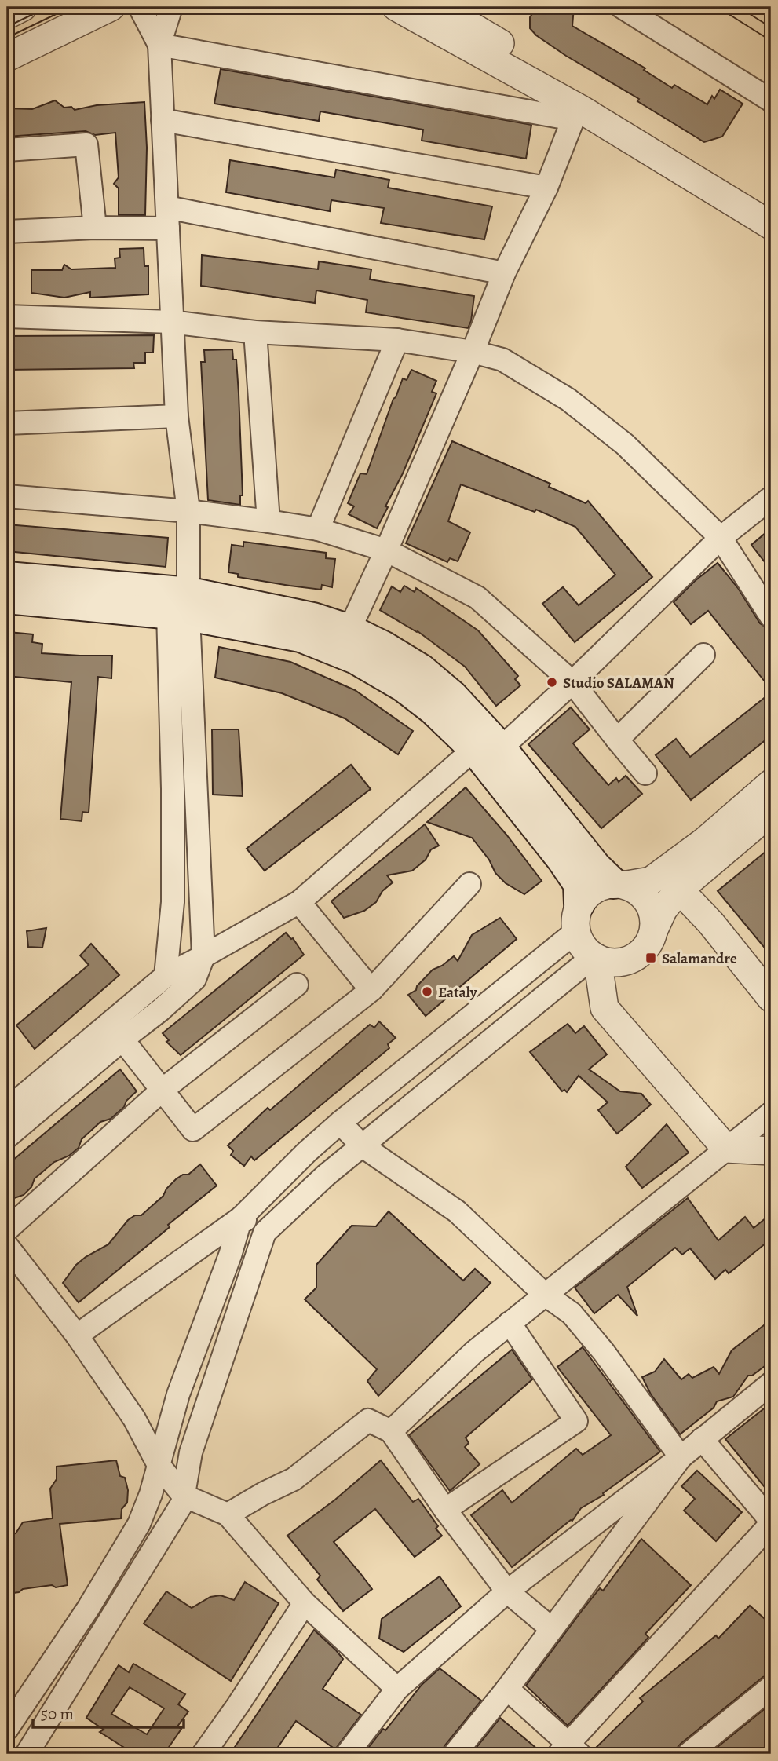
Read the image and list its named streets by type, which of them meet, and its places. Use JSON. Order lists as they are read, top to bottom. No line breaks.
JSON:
{"places":{"other":["Studio SALAMAN","Eataly"],"transit":["Salamandre"]},"scale_bar":"50 m"}
